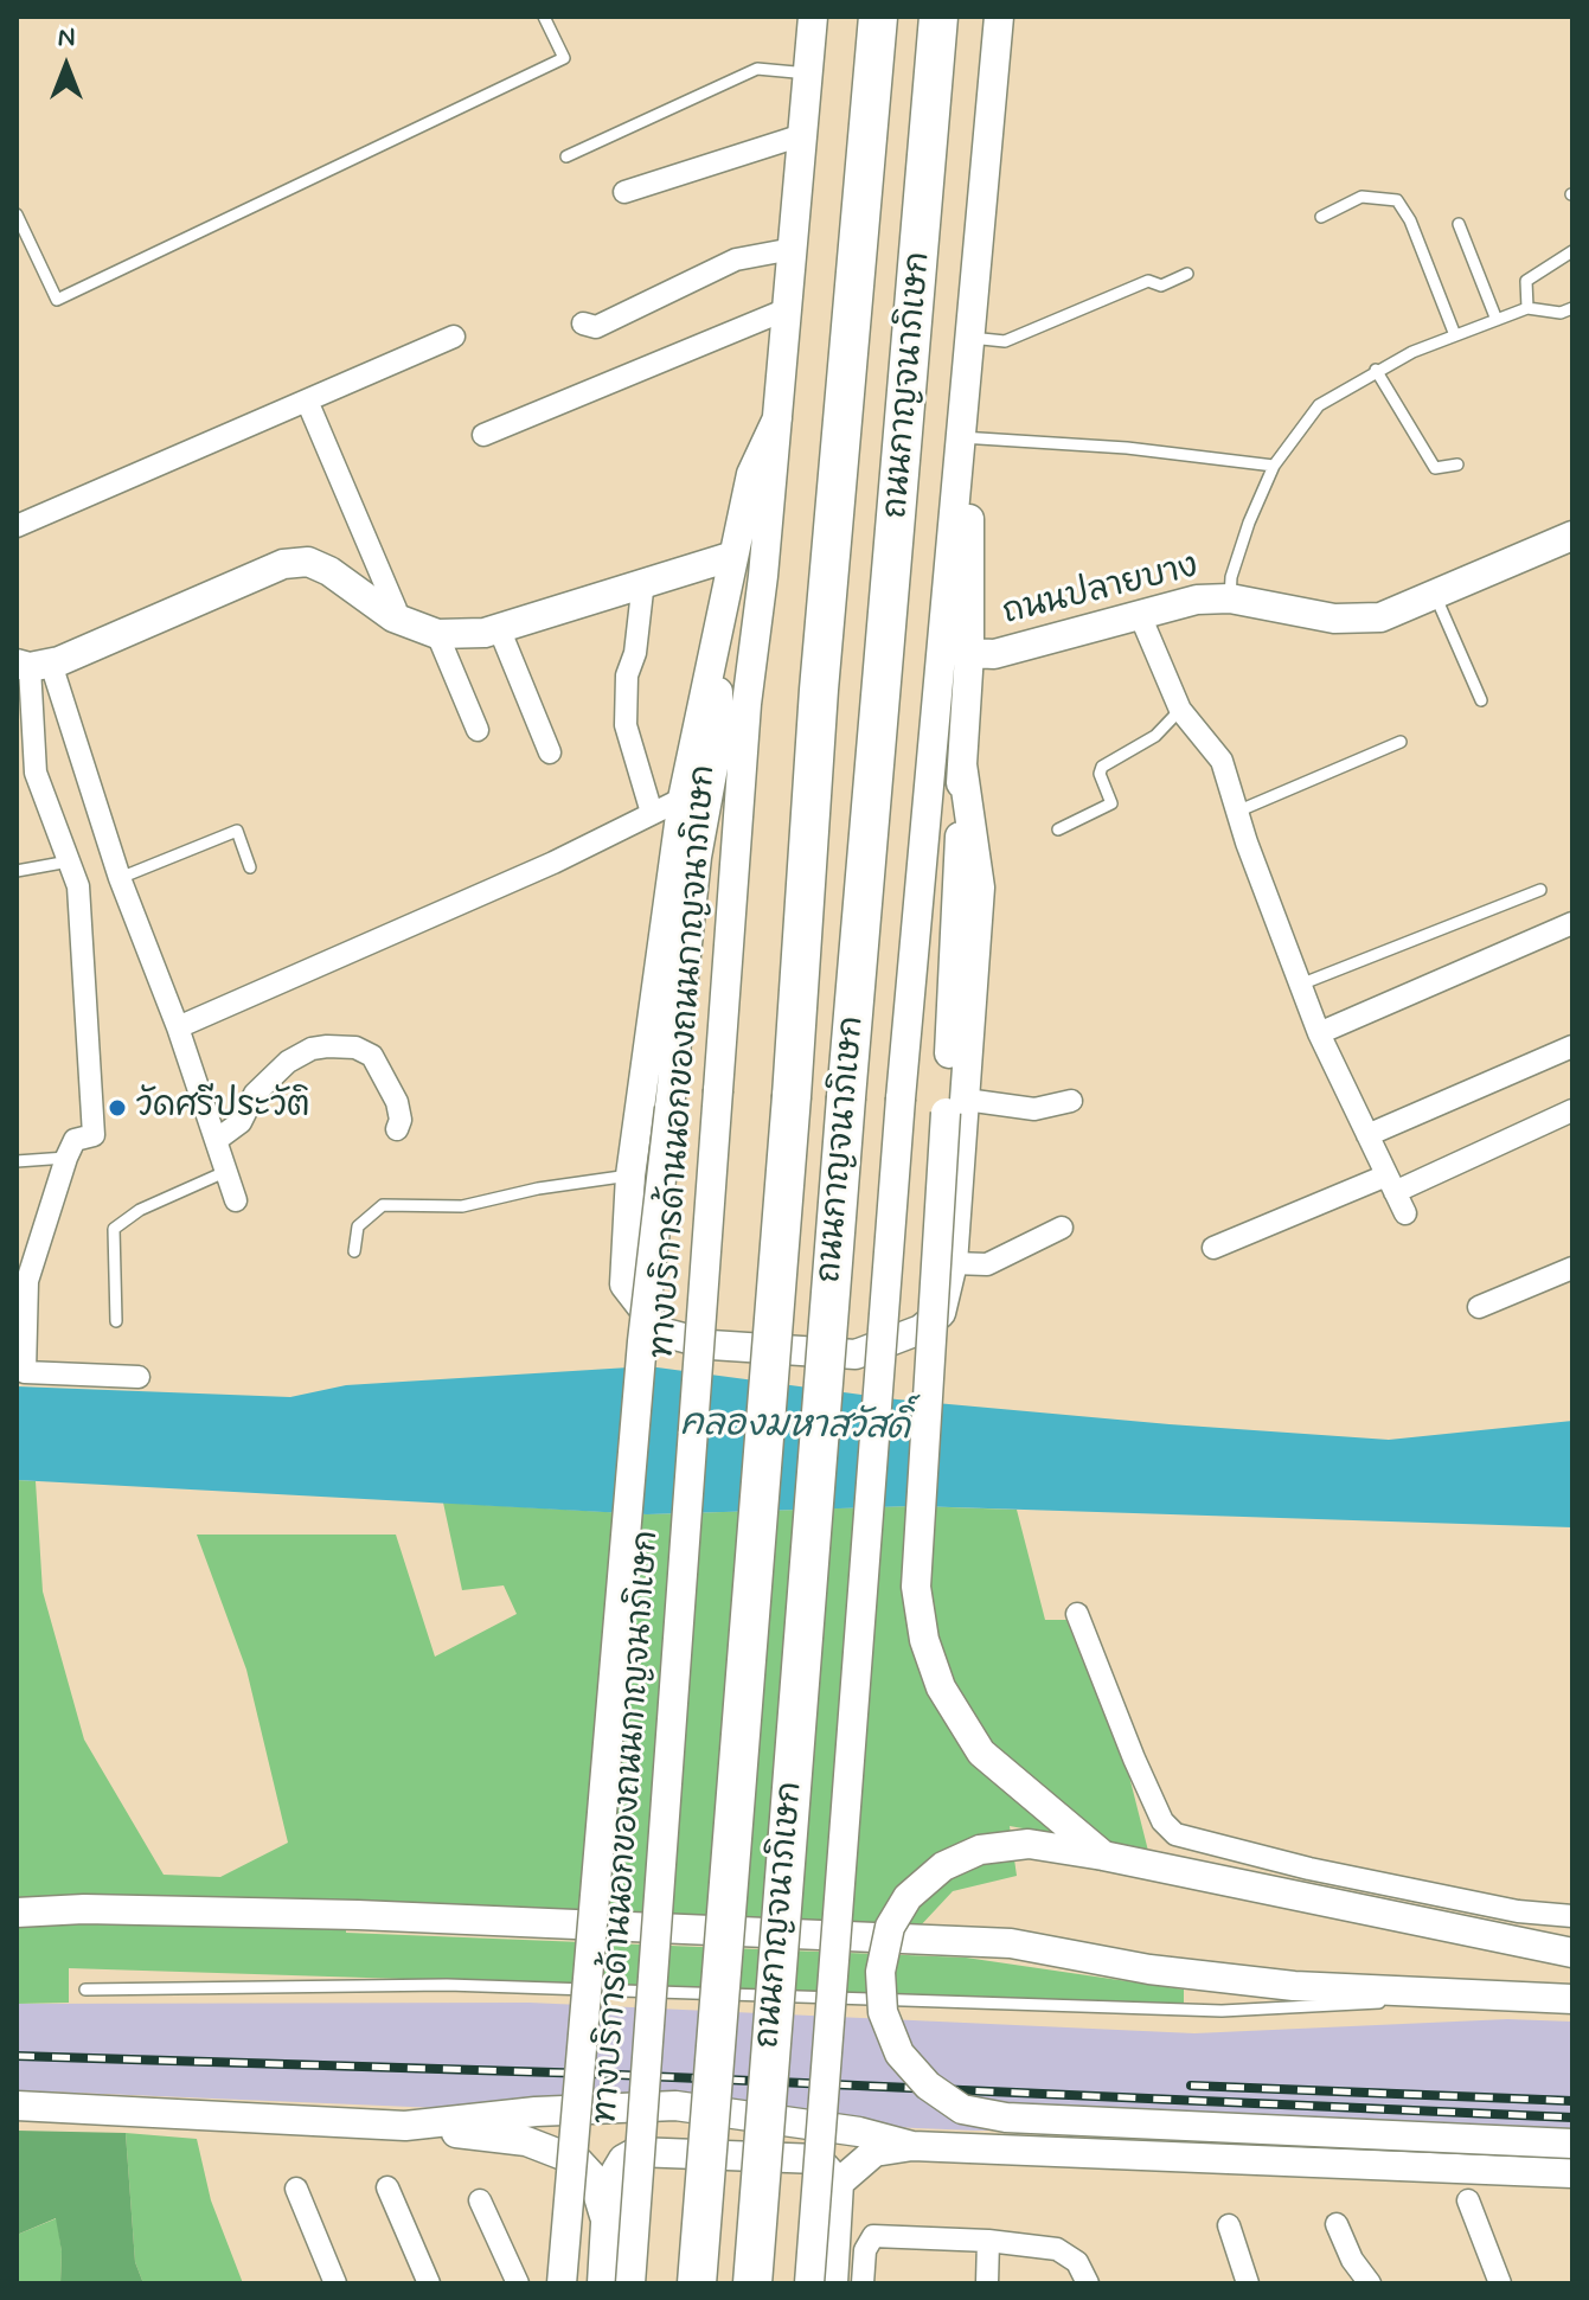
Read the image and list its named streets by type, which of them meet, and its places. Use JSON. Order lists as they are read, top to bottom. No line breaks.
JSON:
{"streets":{"highway":["ถนนกาญจนาภิเษก"],"main road":["ถนนปลายบาง","ทางบริการด้านนอกของถนนกาญจนาภิเษก"]},"water":["คลองมหาสวัสดิ์"],"places":["วัดศรีประวัติ"],"north":"top"}
